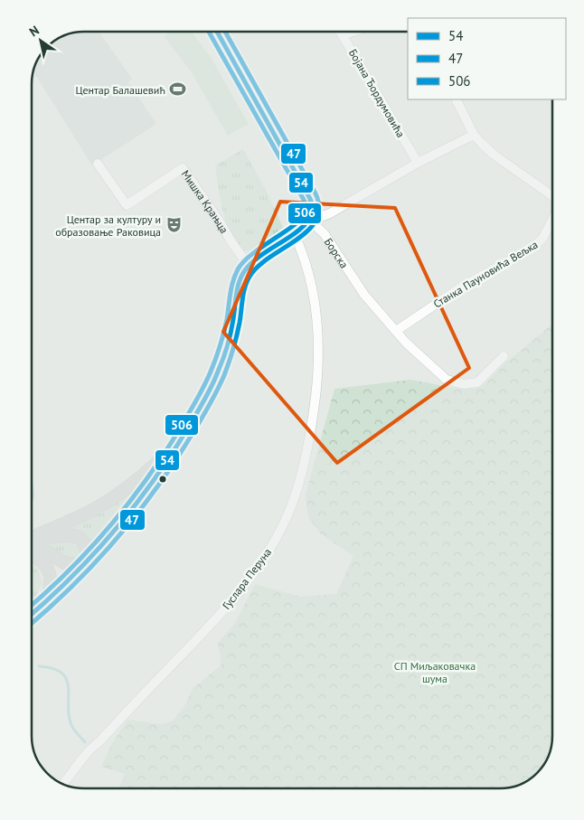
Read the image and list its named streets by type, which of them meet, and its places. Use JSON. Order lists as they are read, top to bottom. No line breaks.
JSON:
{"streets":{"street":["Бојана Ђордумовића","Мишка Крањца","Борска","Станка Пауновића Вељка","Гуслара Перуна"]},"crossings":[["Борска","Станка Пауновића Вељка"]],"parks":["СП Миљаковачка шума"],"places":{"sports":["Центар Балашевић"],"theatre":["Центар за културу и образовање Раковица"]},"lines":["transit line 54","transit line 47","transit line 506"],"legend":["54","47","506"],"north":"top left"}
